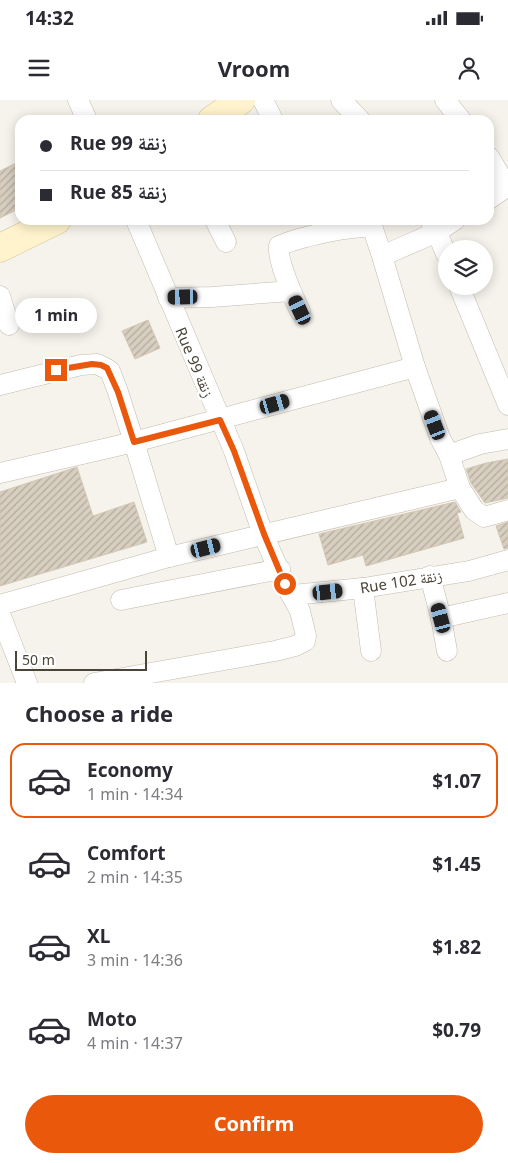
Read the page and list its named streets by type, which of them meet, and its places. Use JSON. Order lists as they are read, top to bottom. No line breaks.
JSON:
{"streets":{"street":["Rue 99 زنقة","Rue 102 زنقة"]},"crossings":[["Rue 99 زنقة","Rue 102 زنقة"]],"scale_bar":"50 m","page":{"status":"14:32","header":"Vroom","banner":["Rue 99 زنقة","Rue 85 زنقة"],"bubble":"1 min","scale":"50 m","heading":"Choose a ride","list":[{"name":"Economy","note":"1 min · 14:34","value":"$1.07"},{"name":"Comfort","note":"2 min · 14:35","value":"$1.45"},{"name":"XL","note":"3 min · 14:36","value":"$1.82"},{"name":"Moto","note":"4 min · 14:37","value":"$0.79"}],"buttons":"Confirm"}}
